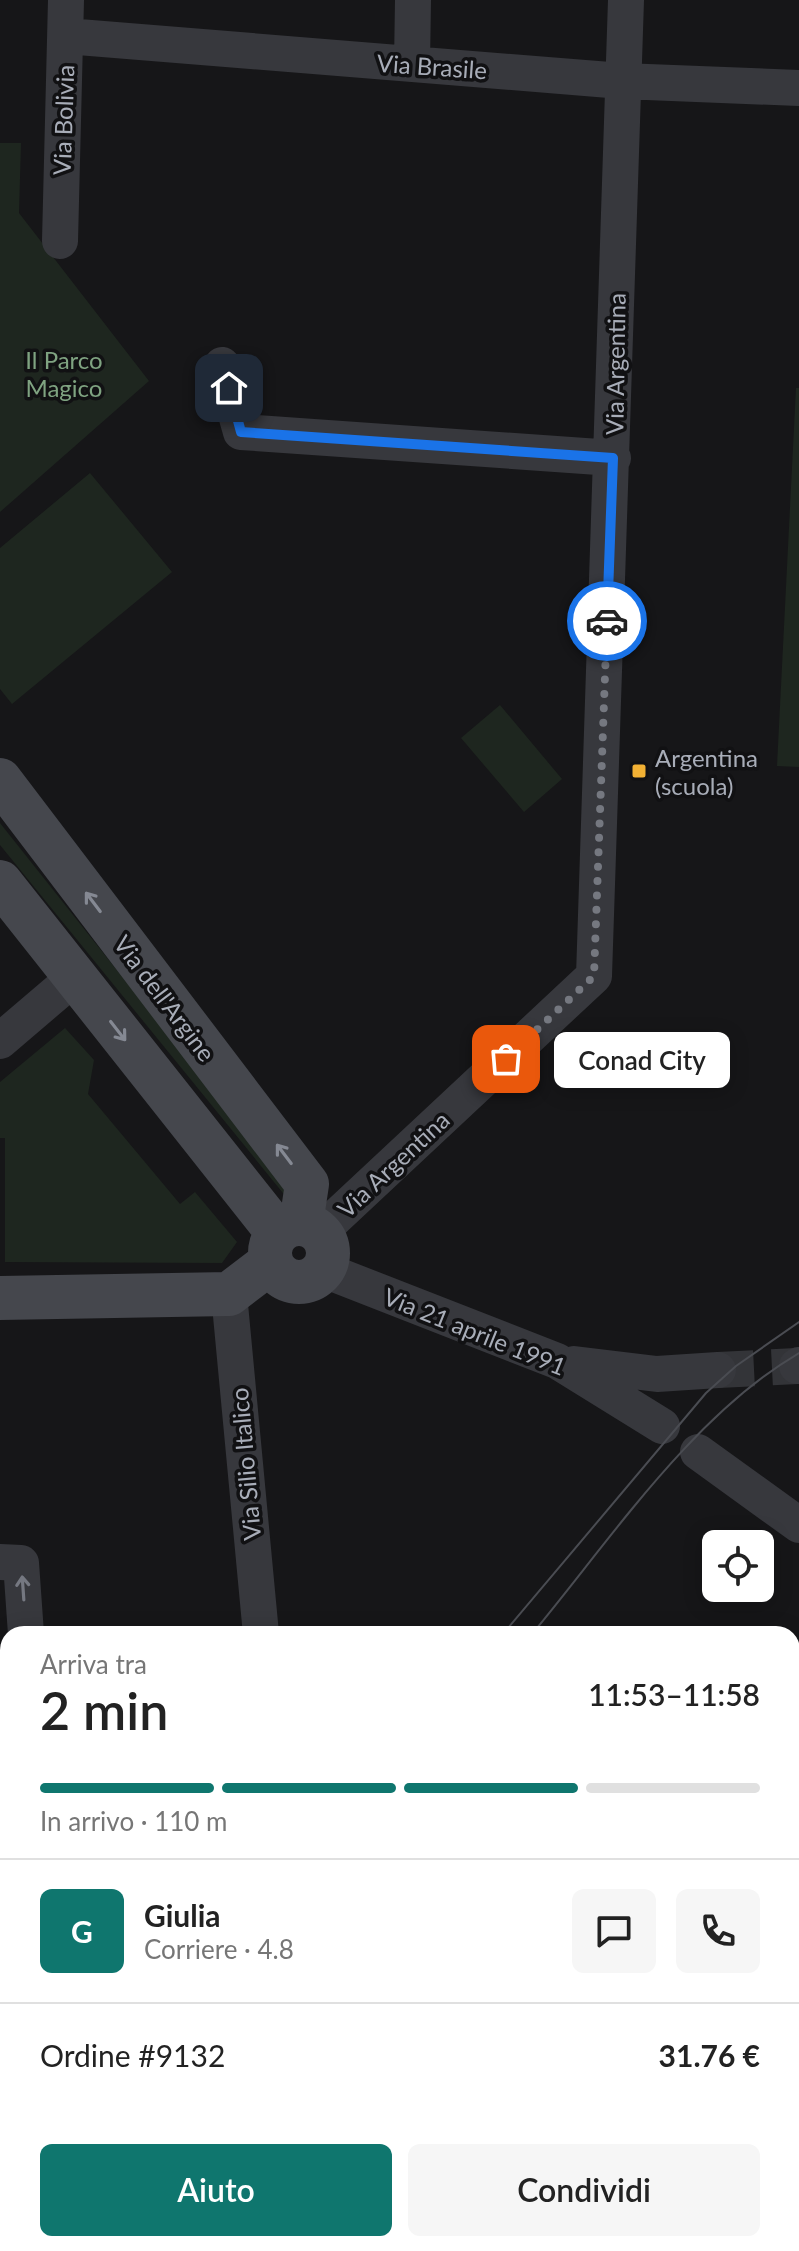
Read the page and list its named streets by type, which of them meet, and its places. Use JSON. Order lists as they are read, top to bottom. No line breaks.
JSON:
{"streets":{"street":["Via Brasile","Via Bolivia","Via Argentina","Via dell'Argine","Via 21 aprile 1991","Via Silio Italico"]},"crossings":[["Via Brasile","Via Bolivia"],["Via Brasile","Via Argentina"],["Via Argentina","Via dell'Argine"],["Via Argentina","Via 21 aprile 1991"],["Via dell'Argine","Via 21 aprile 1991"]],"parks":["Il Parco Magico"],"places":{"transit":["Argentina (scuola)"],"other":["Conad City"]},"page":{"bubble":"Conad City","heading":["2 min","Arriva tra","11:53–11:58"],"panel":["Giulia","Corriere · 4.8","Ordine #9132","31.76 €"],"bar":"In arrivo · 110 m","round":"G","buttons":["Aiuto","Condividi"]}}
